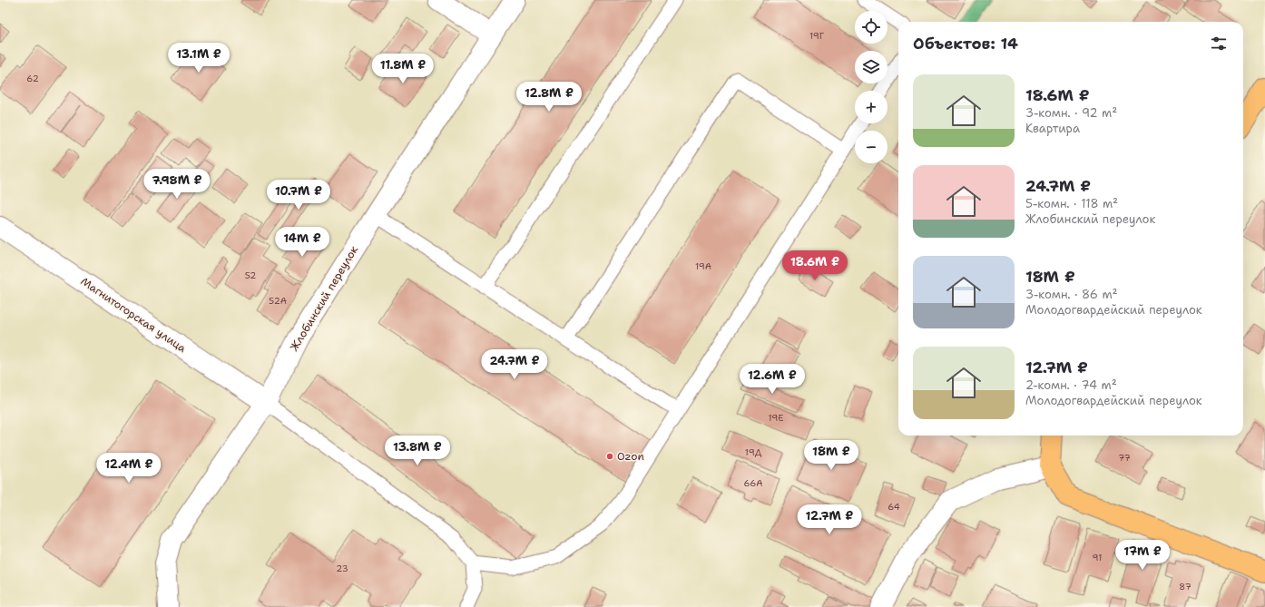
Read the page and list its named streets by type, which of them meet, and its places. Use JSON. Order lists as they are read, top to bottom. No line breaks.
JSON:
{"streets":{"street":["Жлобинский переулок","Магнитогорская улица"]},"crossings":[["Жлобинский переулок","Магнитогорская улица"]],"places":["Ozon"],"house_numbers":["19Г","62","19А","52","52А","19Е","19Д","77","66А","64","91","23","87"],"page":{"map_buttons":["+","−"],"heading":"Объектов: 14","price":["13.1M ₽","11.8M ₽","12.8M ₽","7.98M ₽","10.7M ₽","14M ₽","18.6M ₽","24.7M ₽","12.6M ₽","13.8M ₽","18M ₽","12.4M ₽","12.7M ₽","17M ₽"],"list":[{"name":"18.6M ₽","note":"3-комн. · 92 m² · Квартира"},{"name":"24.7M ₽","note":"5-комн. · 118 m² · Жлобинский переулок"},{"name":"18M ₽","note":"3-комн. · 86 m² · Молодогвардейский переулок"},{"name":"12.7M ₽","note":"2-комн. · 74 m² · Молодогвардейский переулок"}]}}
